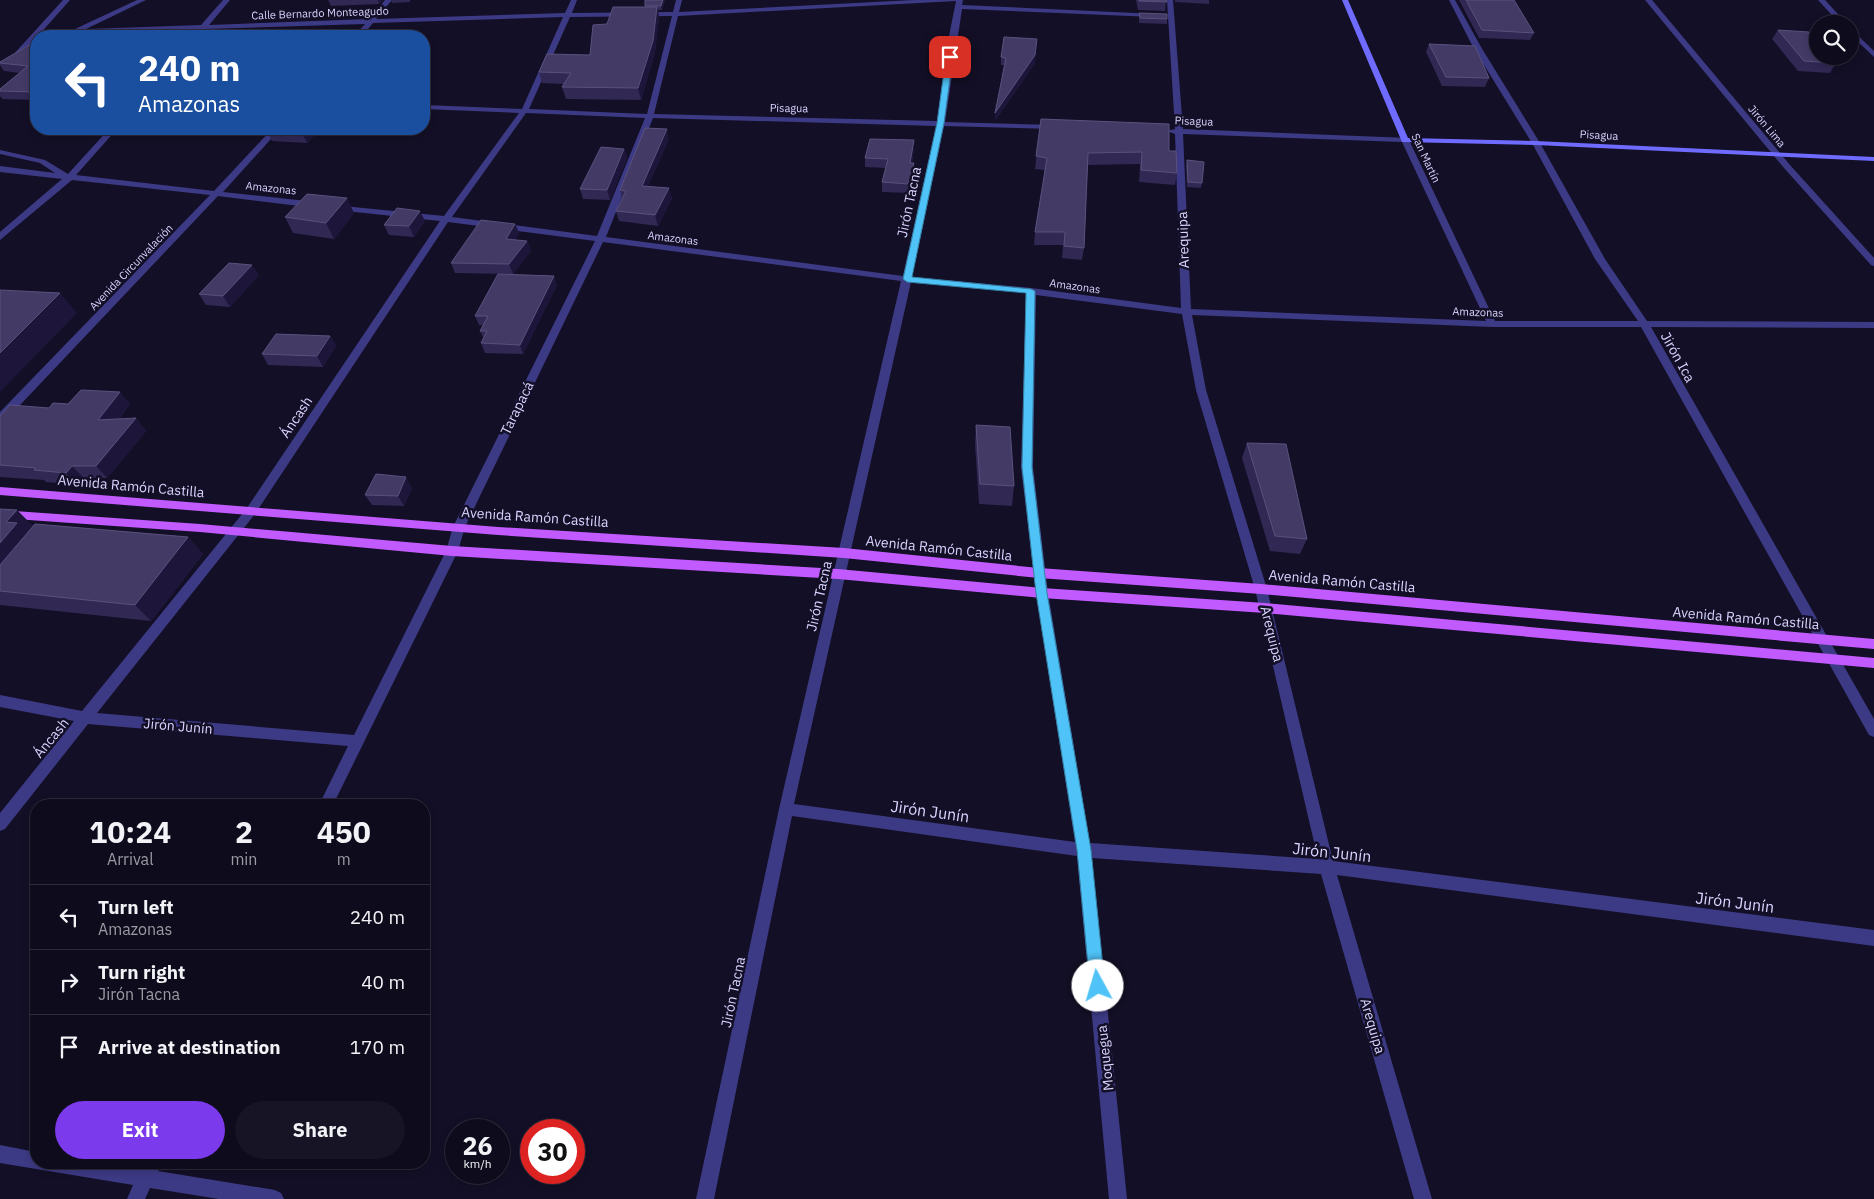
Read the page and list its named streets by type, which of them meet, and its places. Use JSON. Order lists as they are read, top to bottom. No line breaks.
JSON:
{"streets":{"main road":["Avenida Ramón Castilla"],"street":["Calle Bernardo Monteagudo","Pisagua","Jirón Lima","San Martín","Amazonas","Jirón Tacna","Arequipa","Avenida Circunvalación","Jirón Ica","Tarapacá","Áncash","Jirón Junín","Moquegua"]},"crossings":[["Calle Bernardo Monteagudo","Jirón Tacna"],["Calle Bernardo Monteagudo","Arequipa"],["Calle Bernardo Monteagudo","Tarapacá"],["Calle Bernardo Monteagudo","Áncash"],["Pisagua","Jirón Lima"],["Pisagua","San Martín"],["Pisagua","Jirón Tacna"],["Pisagua","Arequipa"],["Pisagua","Jirón Ica"],["Pisagua","Tarapacá"],["Pisagua","Áncash"],["San Martín","Amazonas"],["Amazonas","Jirón Tacna"],["Amazonas","Arequipa"],["Amazonas","Avenida Circunvalación"],["Amazonas","Jirón Ica"],["Amazonas","Tarapacá"],["Amazonas","Áncash"],["Amazonas","Moquegua"],["Jirón Tacna","Avenida Ramón Castilla"],["Jirón Tacna","Jirón Junín"],["Arequipa","Avenida Ramón Castilla"],["Arequipa","Jirón Junín"],["Jirón Ica","Avenida Ramón Castilla"],["Tarapacá","Avenida Ramón Castilla"],["Tarapacá","Jirón Junín"],["Áncash","Avenida Ramón Castilla"],["Áncash","Jirón Junín"],["Avenida Ramón Castilla","Moquegua"],["Jirón Junín","Moquegua"]],"page":{"turn":["240 m","Amazonas"],"eta":["10:24","Arrival","2","min","450","m"],"list":[{"name":"Turn left","note":"Amazonas","value":"240 m"},{"name":"Turn right","note":"Jirón Tacna","value":"40 m"},{"name":"Arrive at destination","value":"170 m"}],"buttons":["Exit","Share"],"speed":"26 km/h","limit":"30"}}
